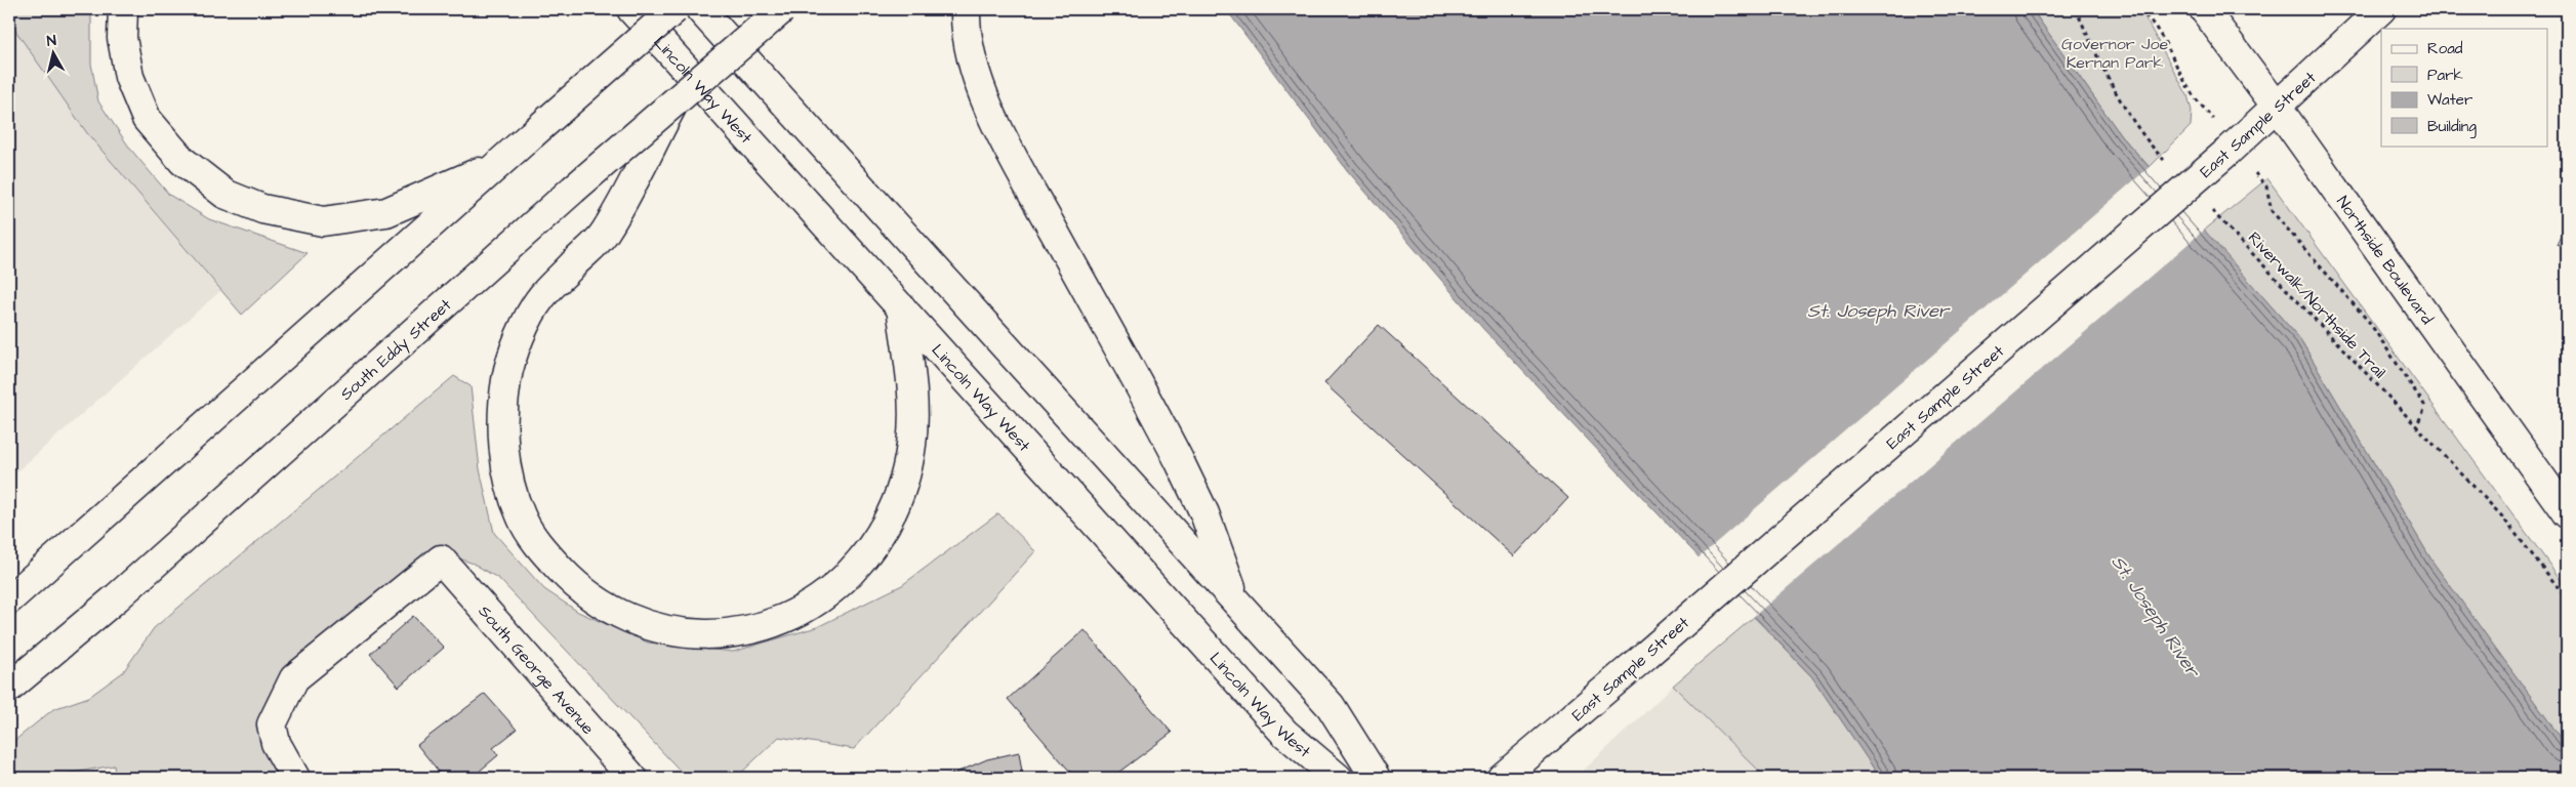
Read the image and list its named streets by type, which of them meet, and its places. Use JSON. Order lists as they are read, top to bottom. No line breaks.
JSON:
{"streets":{"main road":["Lincoln Way West","East Sample Street","Northside Boulevard","South Eddy Street","South George Avenue"],"path":["Riverwalk/Northside Trail"]},"crossings":[["East Sample Street","Northside Boulevard"]],"water":["St. Joseph River"],"parks":["Governor Joe Kernan Park"],"legend":["Road","Park","Water","Building"],"north":"top"}
